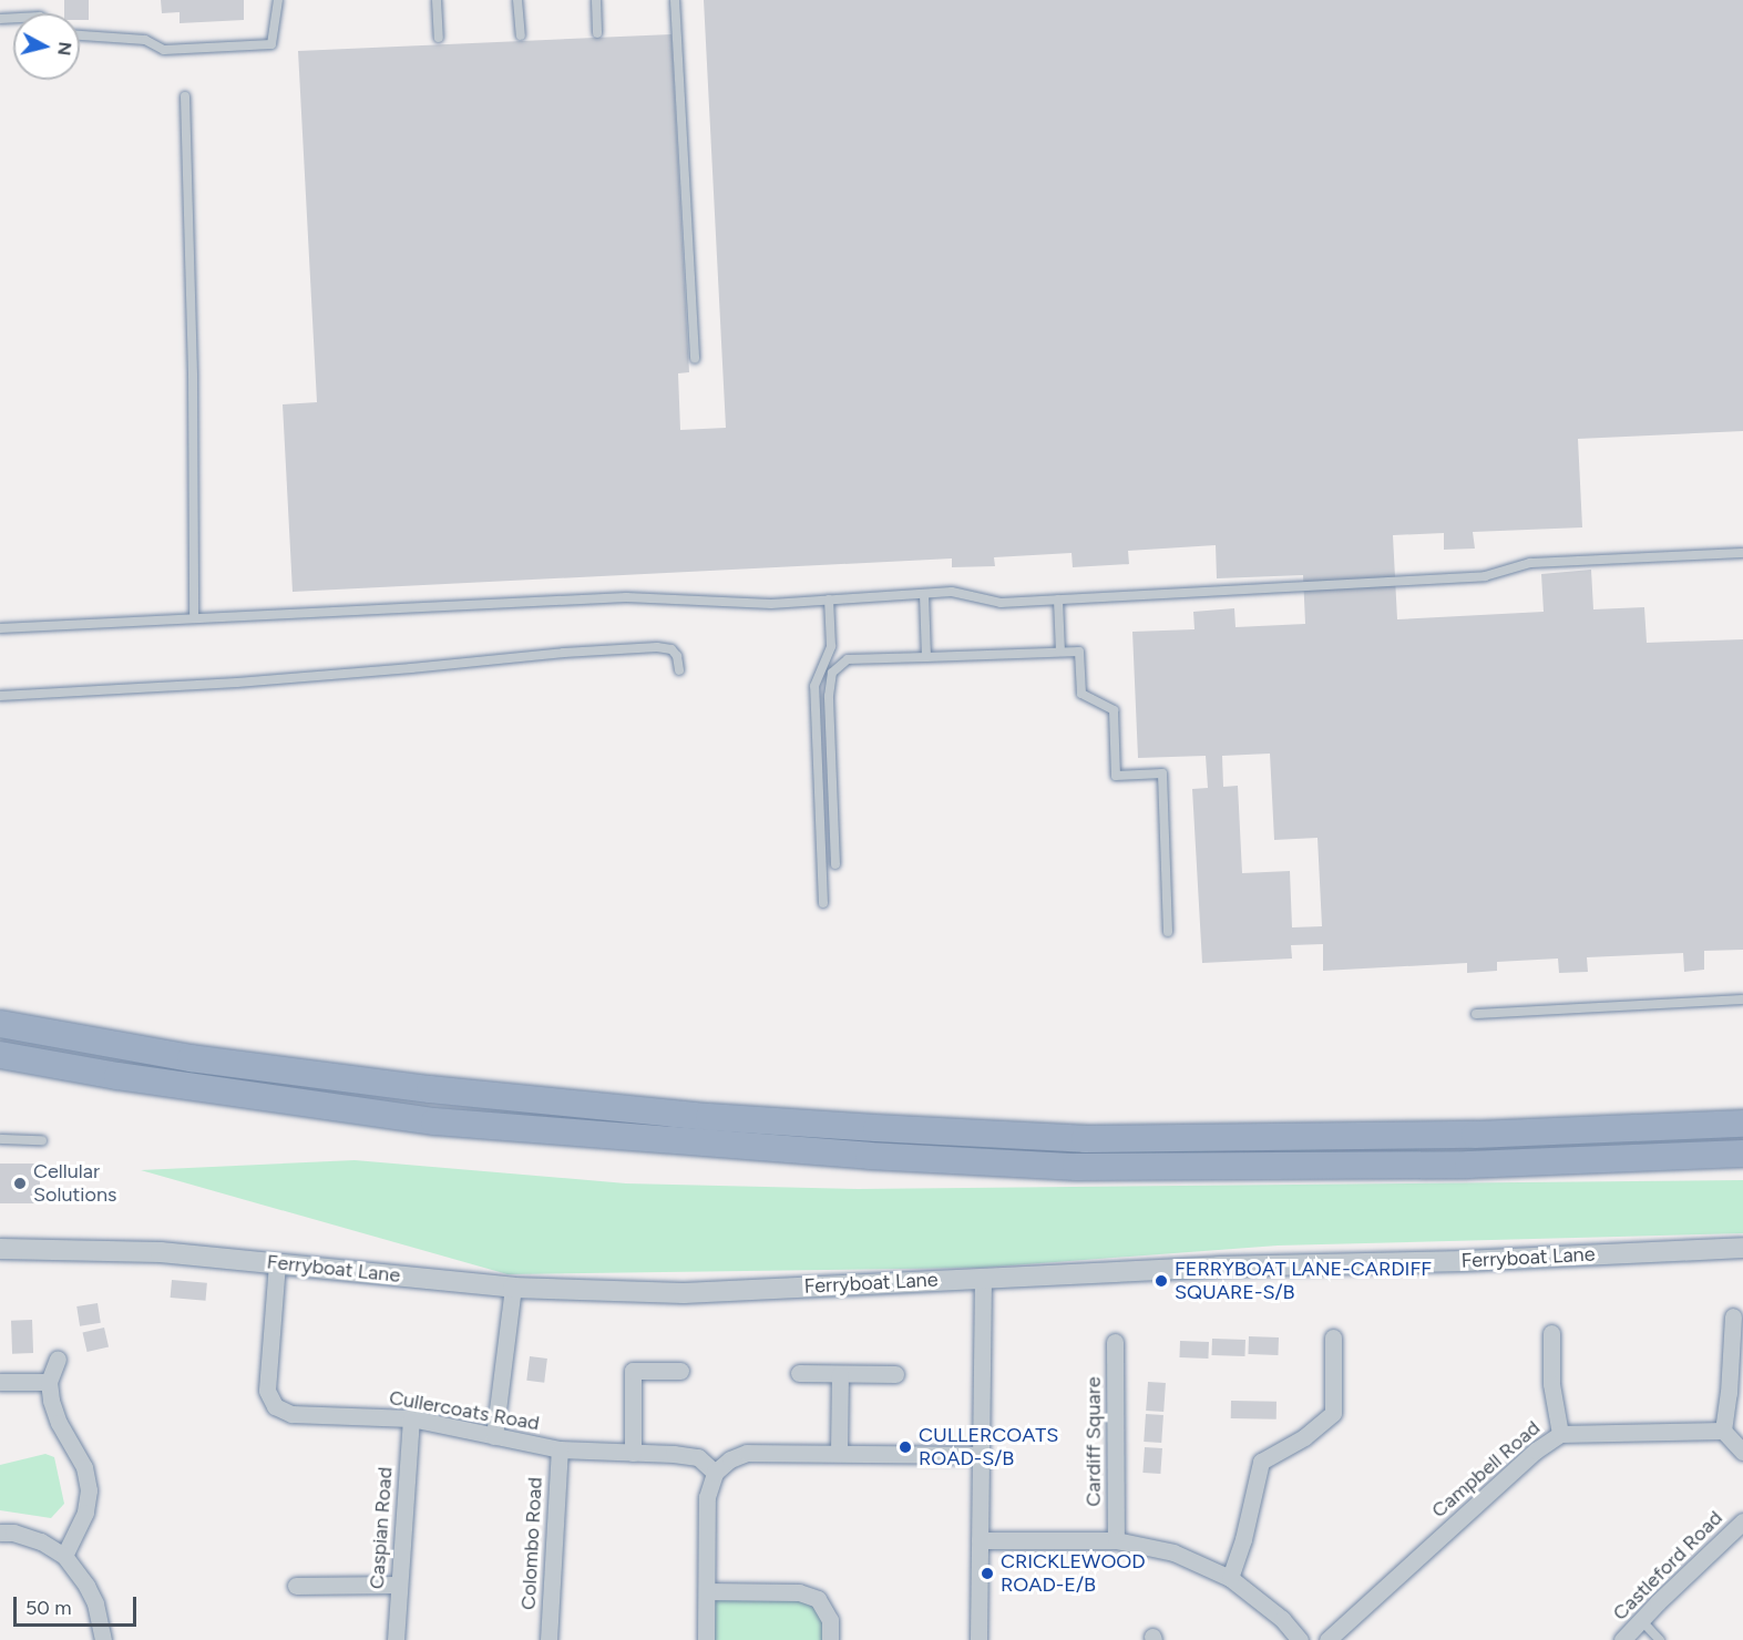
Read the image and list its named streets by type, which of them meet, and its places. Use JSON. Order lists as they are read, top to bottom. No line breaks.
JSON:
{"streets":{"street":["Ferryboat Lane","Cullercoats Road","Cardiff Square","Campbell Road","Caspian Road","Colombo Road","Castleford Road"]},"crossings":[["Ferryboat Lane","Cullercoats Road"],["Cullercoats Road","Caspian Road"],["Cullercoats Road","Colombo Road"]],"places":["Cellular Solutions","FERRYBOAT LANE-CARDIFF SQUARE-S/B","CULLERCOATS ROAD-S/B","CRICKLEWOOD ROAD-E/B"],"scale_bar":"50 m","north":"right"}
